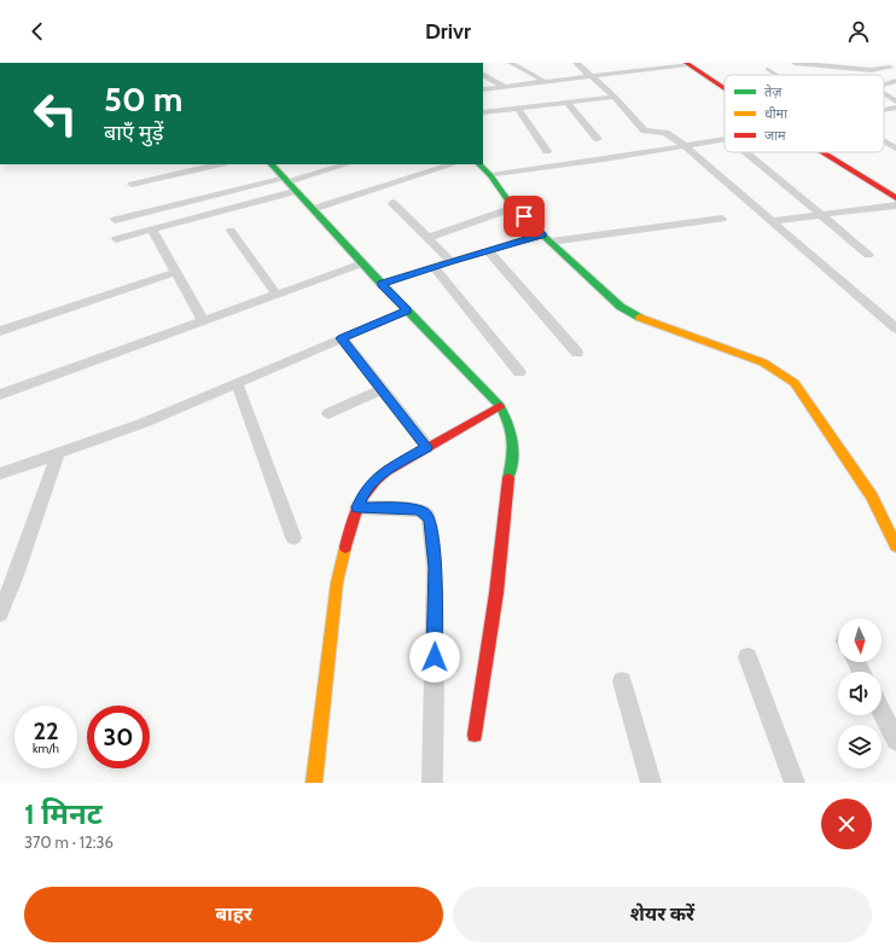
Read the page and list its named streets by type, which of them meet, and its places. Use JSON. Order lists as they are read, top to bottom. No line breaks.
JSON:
{"legend":["तेज़","धीमा","जाम"],"north":"bottom","page":{"header":"Drivr","turn":["50 m","बाएँ मुड़ें"],"speed":"22 km/h","limit":"30","heading":["1 मिनट","370 m · 12:36"],"buttons":["बाहर","शेयर करें"]}}
